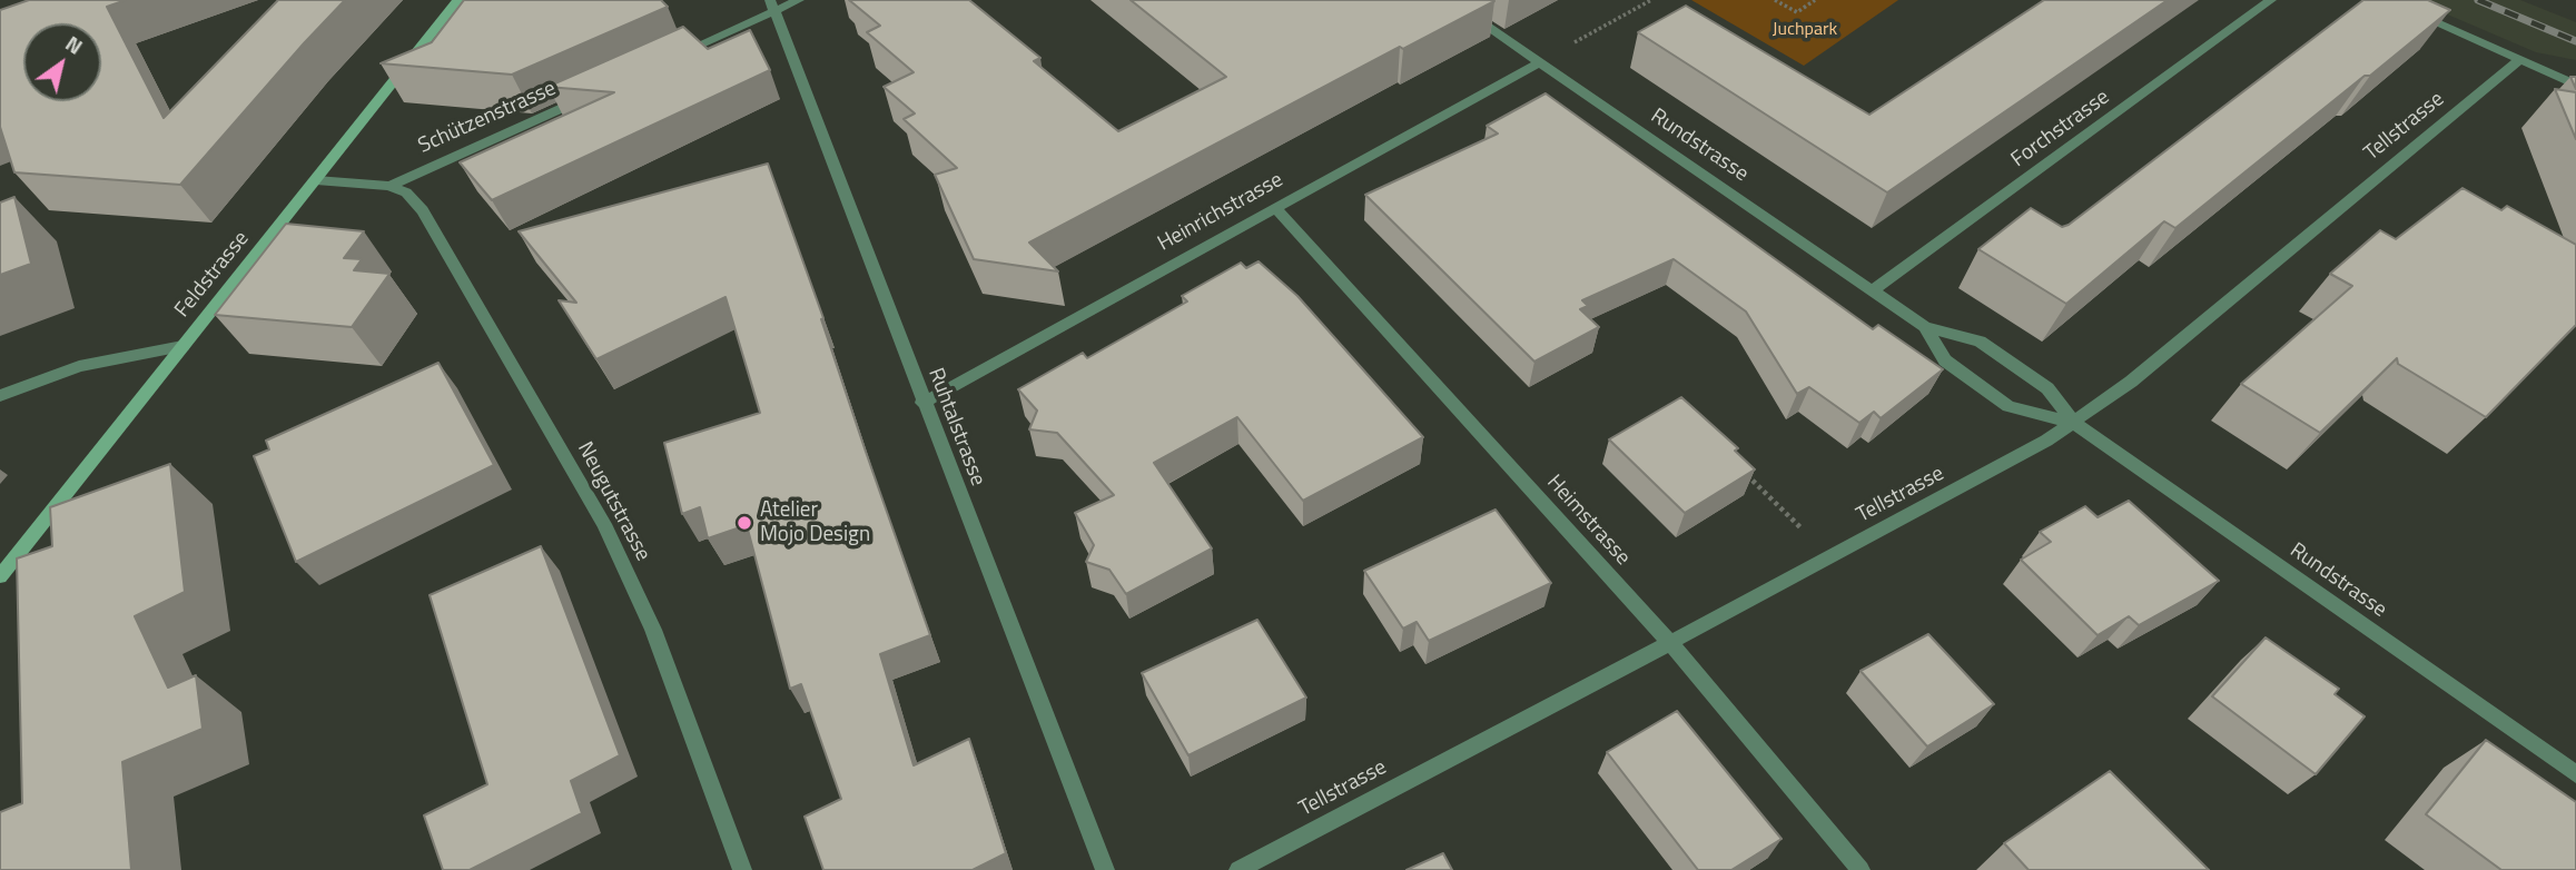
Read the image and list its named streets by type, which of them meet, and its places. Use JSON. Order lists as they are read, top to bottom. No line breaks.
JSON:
{"streets":{"street":["Schützenstrasse","Tellstrasse","Forchstrasse","Rundstrasse","Heinrichstrasse","Feldstrasse","Ruhtalstrasse","Neugutstrasse","Heimstrasse"]},"crossings":[["Schützenstrasse","Feldstrasse"],["Schützenstrasse","Neugutstrasse"],["Tellstrasse","Rundstrasse"],["Tellstrasse","Heimstrasse"],["Forchstrasse","Rundstrasse"],["Rundstrasse","Heinrichstrasse"],["Heinrichstrasse","Ruhtalstrasse"],["Heinrichstrasse","Heimstrasse"]],"parks":["Juchpark"],"places":["Atelier Mojo Design"],"north":"top right"}
